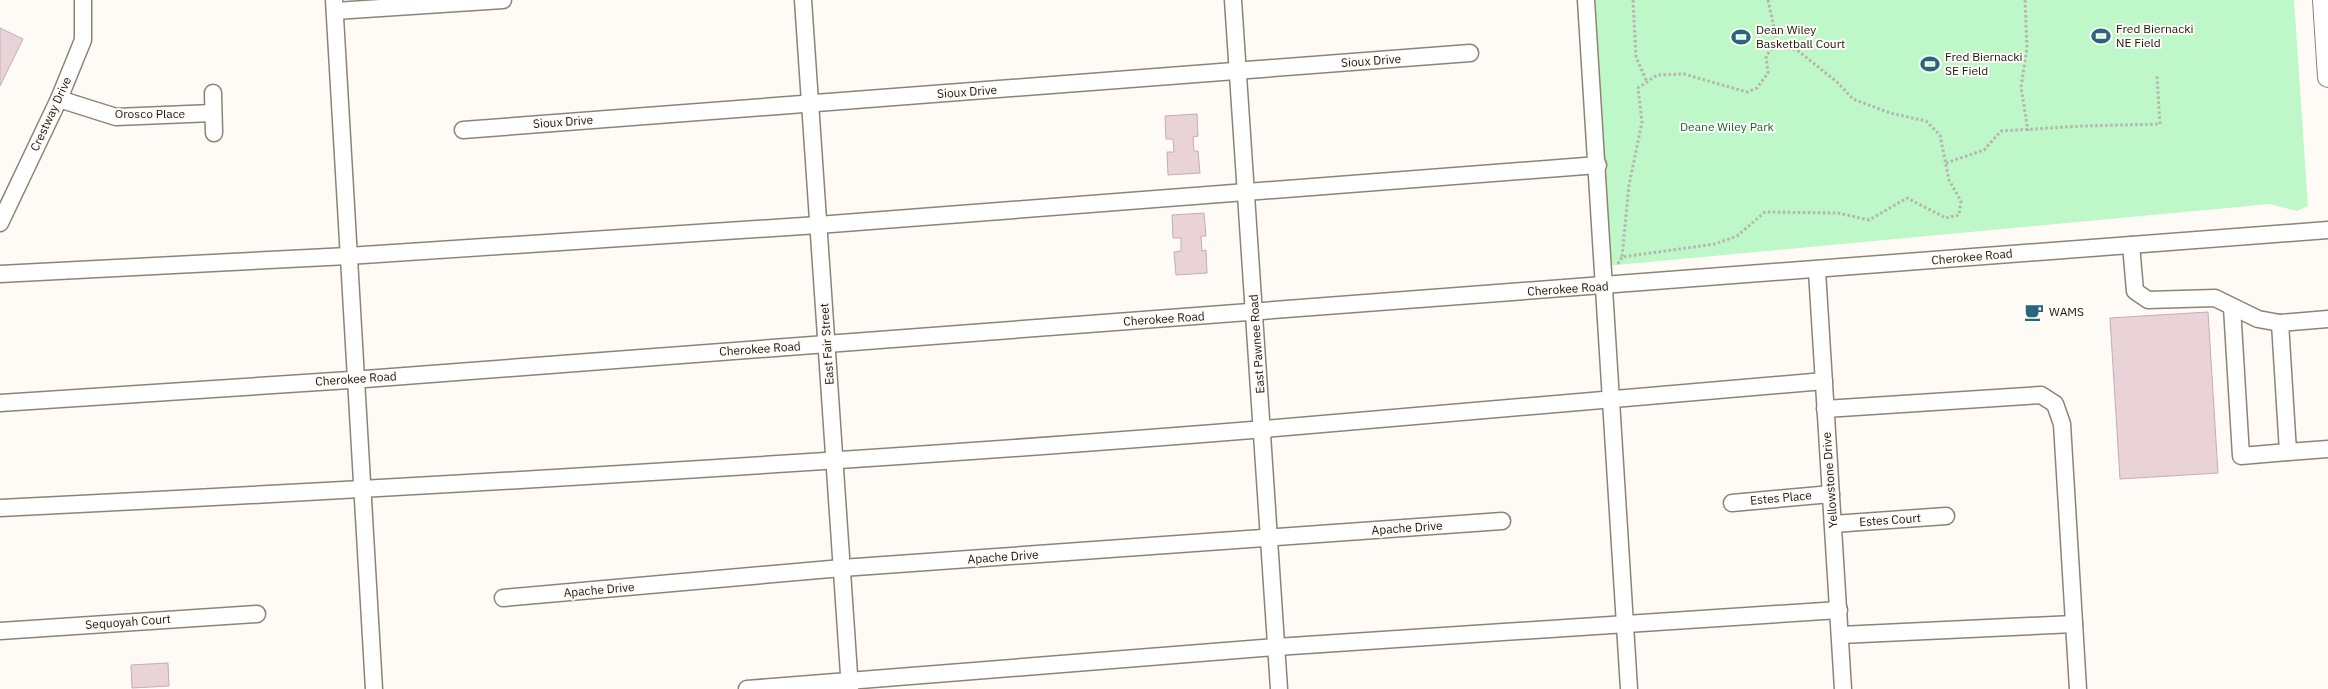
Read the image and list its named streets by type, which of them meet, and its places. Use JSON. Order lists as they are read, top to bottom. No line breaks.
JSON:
{"streets":{"street":["Sioux Drive","Crestway Drive","Orosco Place","Cherokee Road","East Fair Street","East Pawnee Road","Yellowstone Drive","Estes Place","Estes Court","Apache Drive","Sequoyah Court"]},"crossings":[["Sioux Drive","East Fair Street"],["Sioux Drive","East Pawnee Road"],["Crestway Drive","Orosco Place"],["Cherokee Road","East Fair Street"],["Cherokee Road","East Pawnee Road"],["Cherokee Road","Yellowstone Drive"],["East Fair Street","Apache Drive"],["East Pawnee Road","Apache Drive"],["Yellowstone Drive","Estes Place"],["Yellowstone Drive","Estes Court"]],"parks":["Deane Wiley Park"],"places":{"sports":["Fred Biernacki NE Field","Dean Wiley Basketball Court","Fred Biernacki SE Field"],"cafe":["WAMS"]}}
